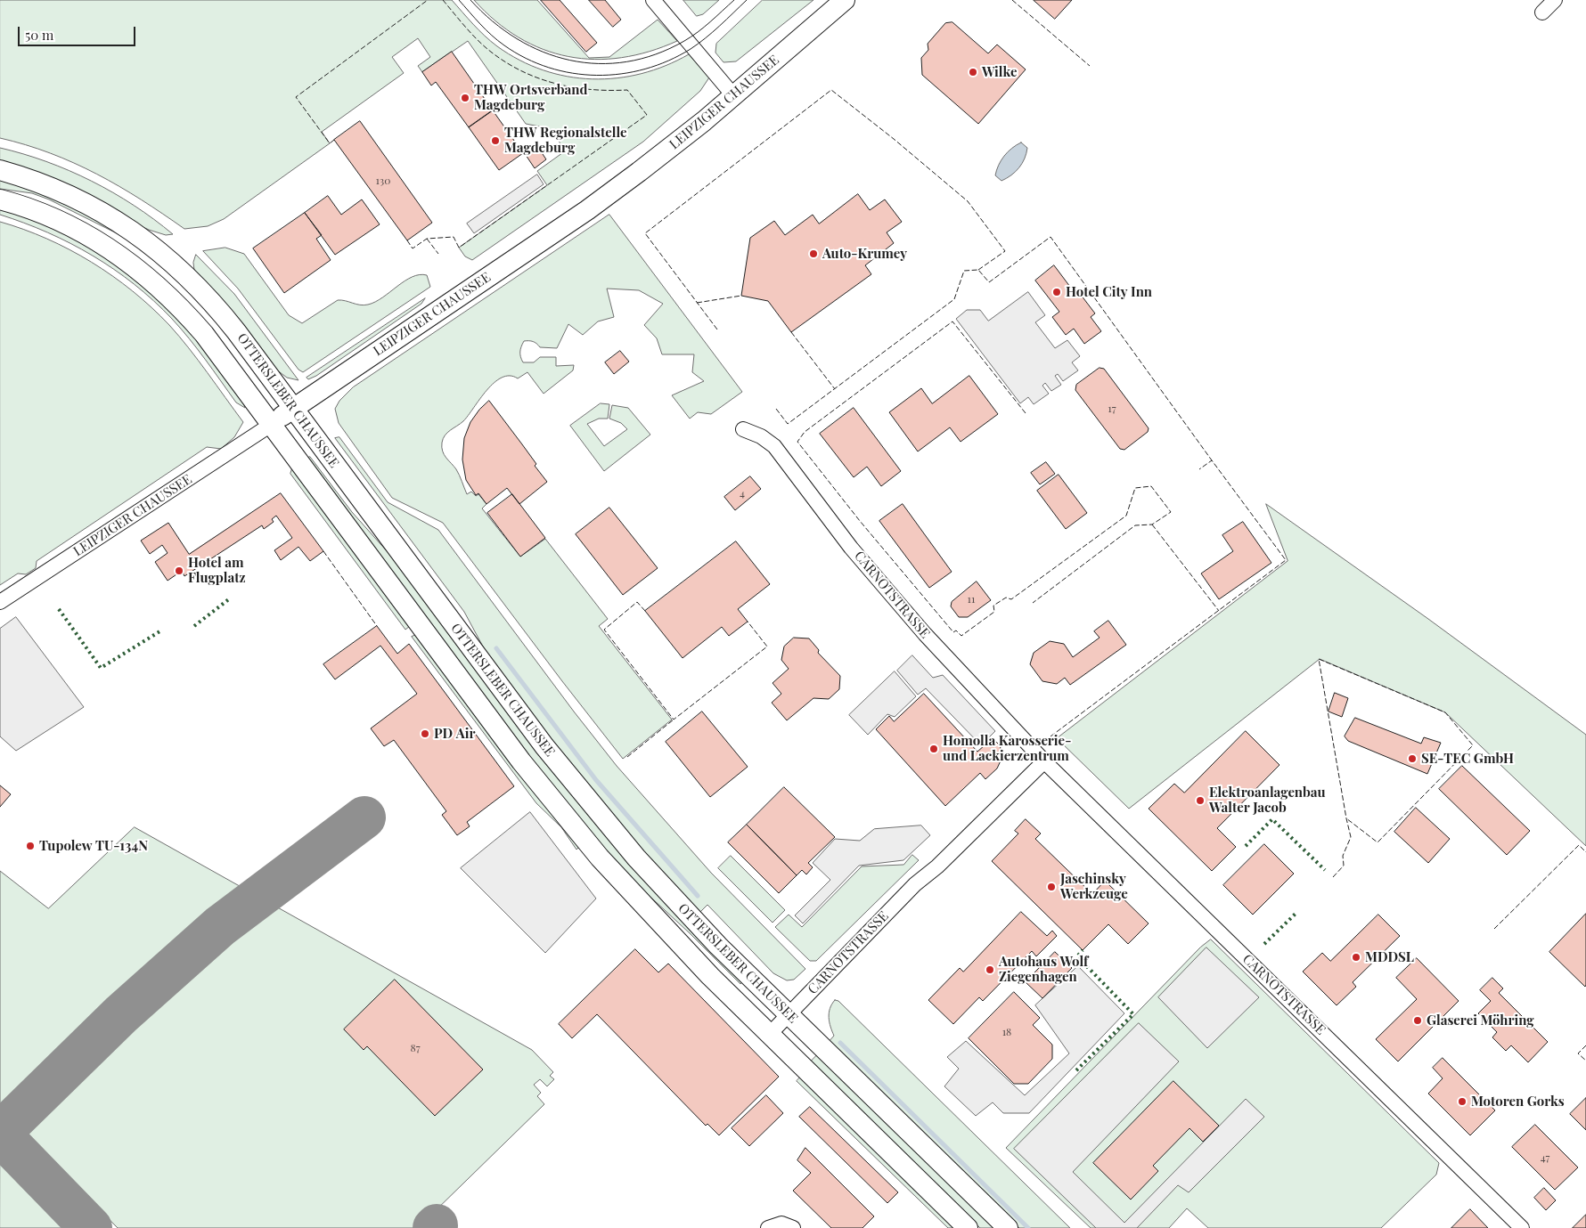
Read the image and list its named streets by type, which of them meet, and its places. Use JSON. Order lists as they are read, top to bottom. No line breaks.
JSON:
{"streets":{"main road":["LEIPZIGER CHAUSSEE","OTTERSLEBER CHAUSSEE"],"street":["CARNOTSTRASSE"]},"crossings":[["LEIPZIGER CHAUSSEE","OTTERSLEBER CHAUSSEE"],["OTTERSLEBER CHAUSSEE","CARNOTSTRASSE"]],"places":["Wilke","THW Ortsverband Magdeburg","THW Regionalstelle Magdeburg","Auto-Krumey","Hotel City Inn","Hotel am Flugplatz","PD Air","Homolla Karosserie- und Lackierzentrum","SE-TEC GmbH","Elektroanlagenbau Walter Jacob","Tupolew TU-134N","Jaschinsky Werkzeuge","MDDSL","Autohaus Wolf Ziegenhagen","Glaserei Möhring","Motoren Gorks"],"house_numbers":["130","17","4","11","18","87","47"],"scale_bar":"50 m"}
